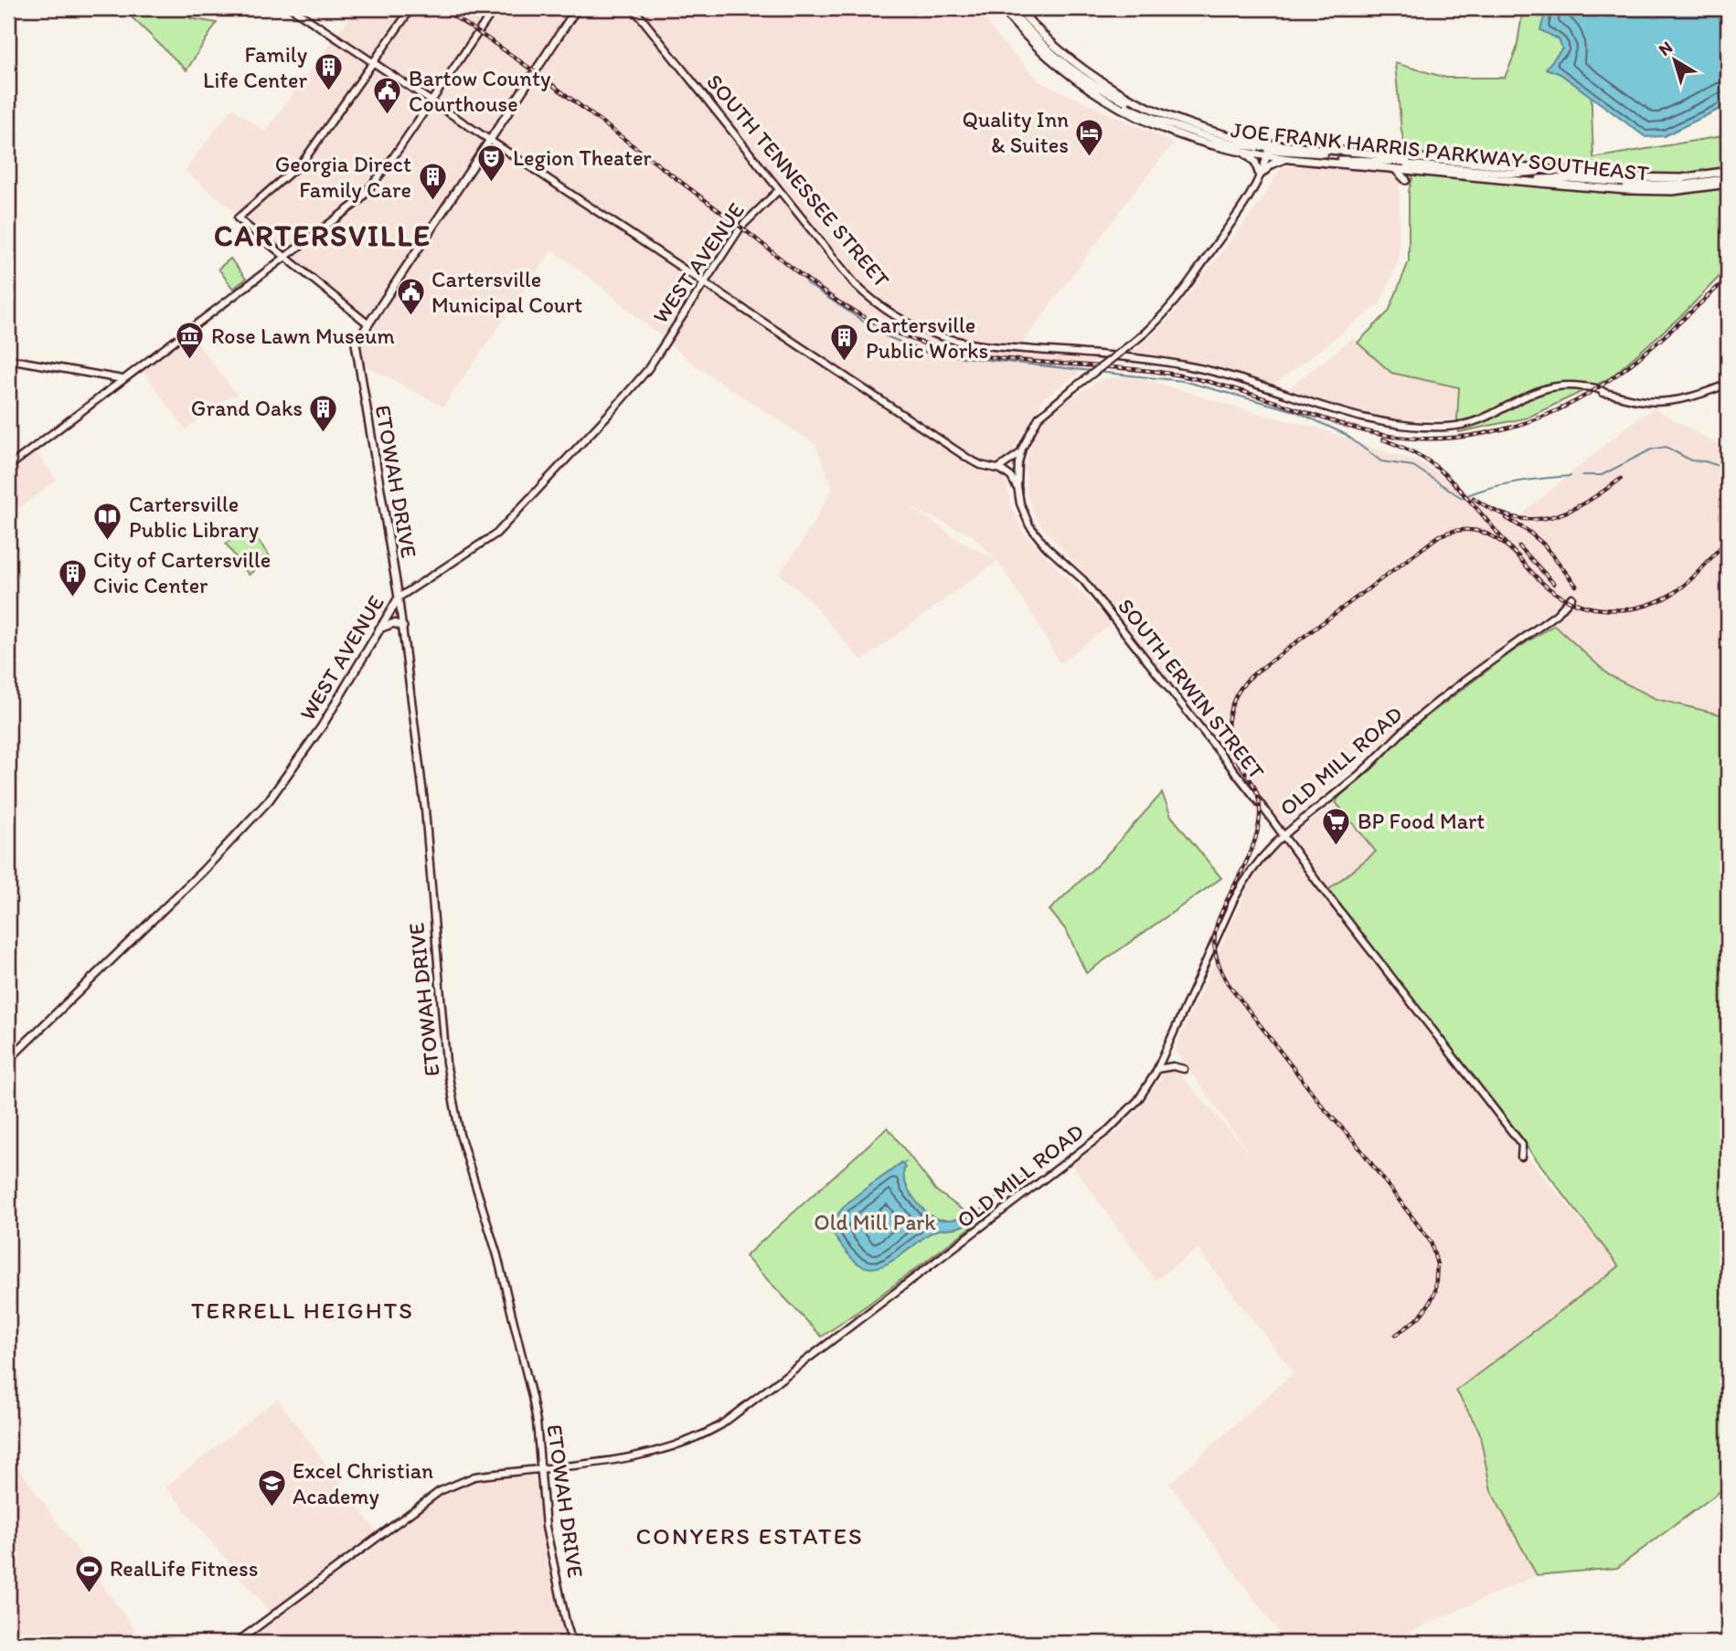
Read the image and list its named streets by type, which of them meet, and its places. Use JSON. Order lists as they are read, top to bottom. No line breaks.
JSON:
{"streets":{"main road":["JOE FRANK HARRIS PARKWAY SOUTHEAST","WEST AVENUE","ETOWAH DRIVE"],"street":["SOUTH TENNESSEE STREET","SOUTH ERWIN STREET","OLD MILL ROAD"]},"crossings":[["SOUTH TENNESSEE STREET","WEST AVENUE"],["WEST AVENUE","ETOWAH DRIVE"],["ETOWAH DRIVE","OLD MILL ROAD"],["SOUTH ERWIN STREET","OLD MILL ROAD"]],"districts":["CARTERSVILLE","TERRELL HEIGHTS","CONYERS ESTATES"],"parks":["Old Mill Park"],"places":{"building":["Family Life Center","Georgia Direct Family Care","Cartersville Public Works","Grand Oaks","City of Cartersville Civic Center"],"public building":["Bartow County Courthouse","Cartersville Municipal Court"],"hotel":["Quality Inn & Suites"],"theatre":["Legion Theater"],"museum":["Rose Lawn Museum"],"library":["Cartersville Public Library"],"supermarket":["BP Food Mart"],"school or university":["Excel Christian Academy"],"sports":["RealLife Fitness"]},"north":"top left"}
